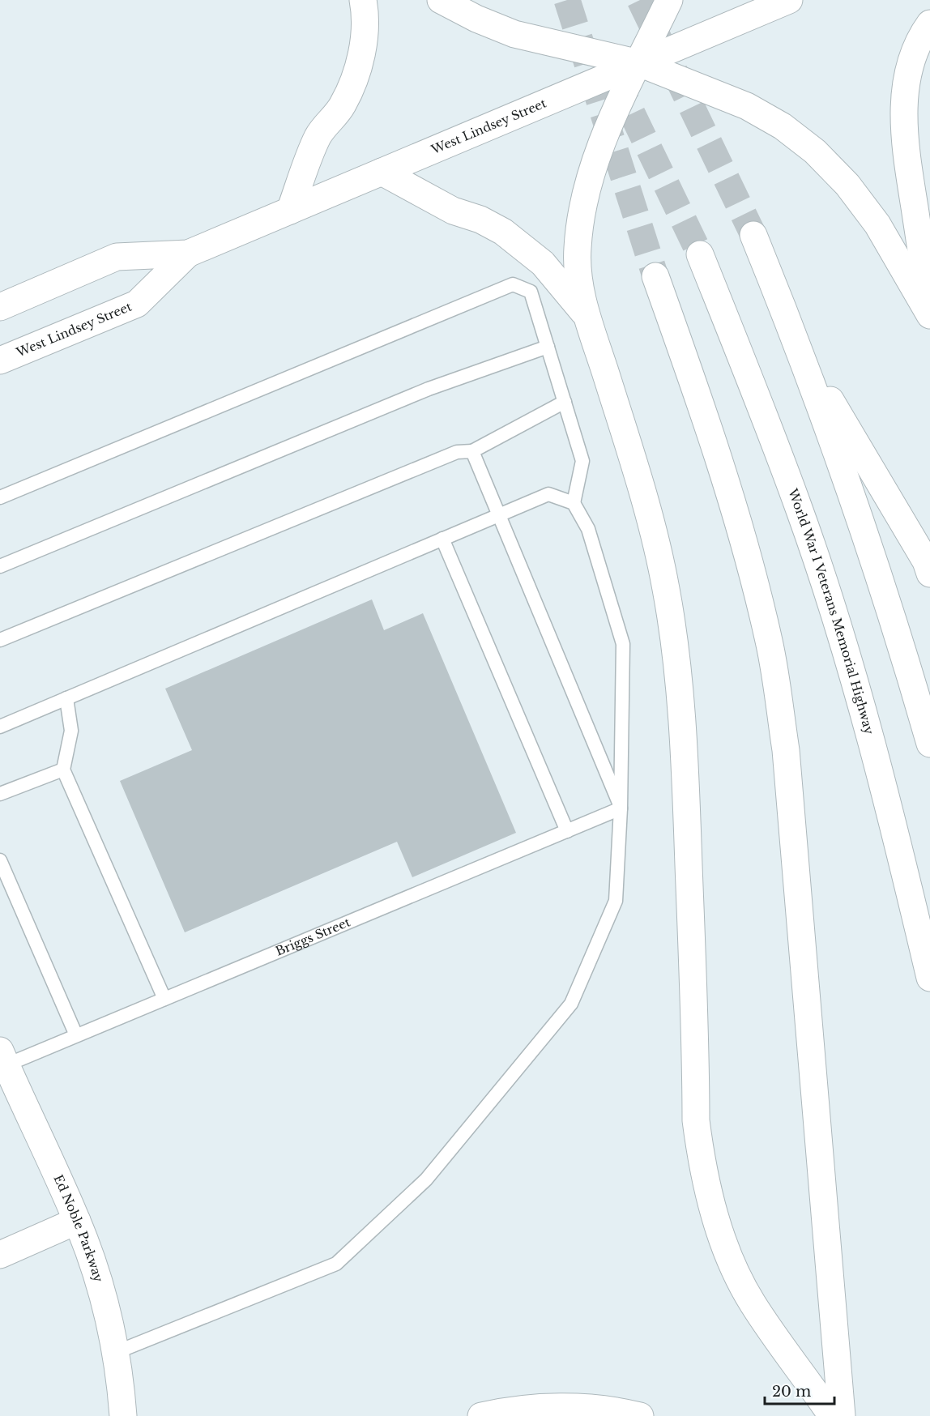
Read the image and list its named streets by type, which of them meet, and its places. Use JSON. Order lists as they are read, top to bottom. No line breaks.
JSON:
{"streets":{"main road":["West Lindsey Street","World War I Veterans Memorial Highway","Ed Noble Parkway"],"lane":["Briggs Street"]},"crossings":[["Briggs Street","Ed Noble Parkway"]],"scale_bar":"20 m"}
